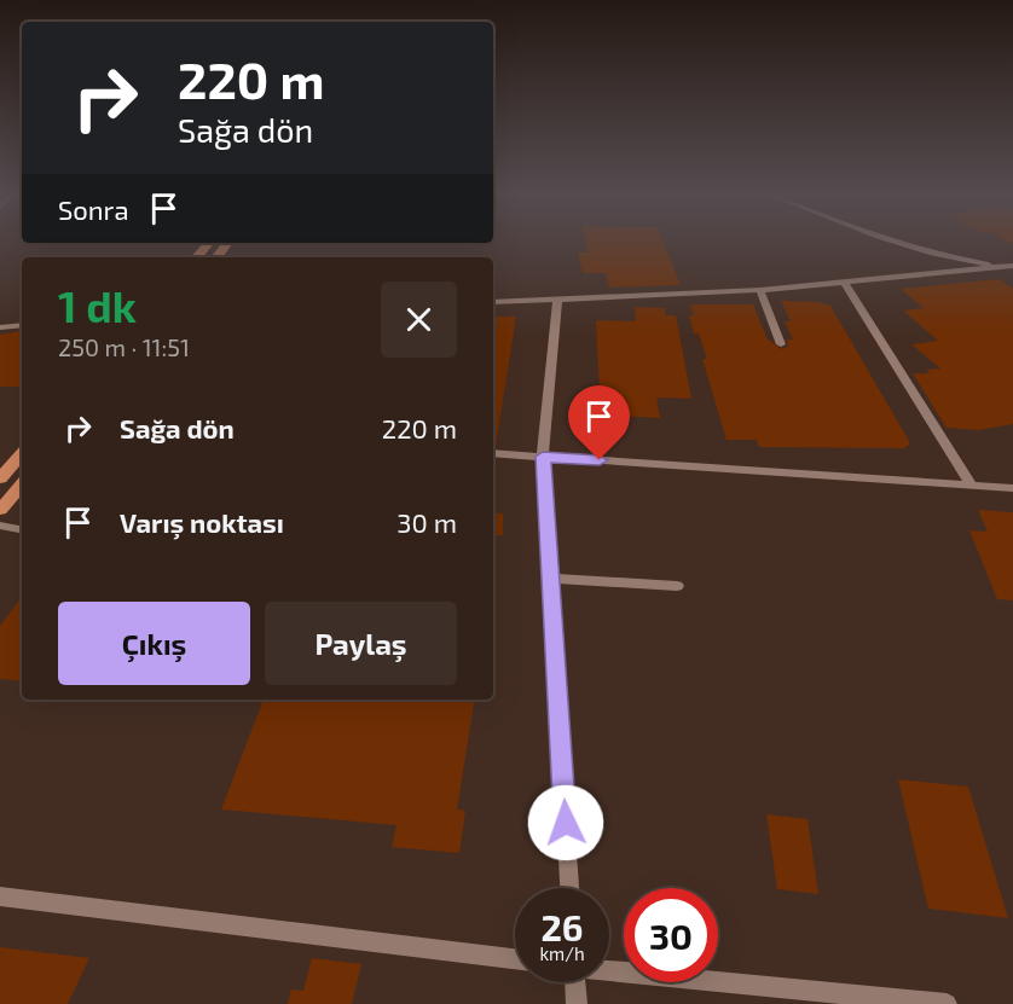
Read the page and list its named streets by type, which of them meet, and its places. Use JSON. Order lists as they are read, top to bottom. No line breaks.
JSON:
{"page":{"turn":["220 m","Sağa dön"],"then":"Sonra","heading":["1 dk","250 m · 11:51"],"list":[{"name":"Sağa dön","value":"220 m"},{"name":"Varış noktası","value":"30 m"}],"buttons":["Çıkış","Paylaş"],"speed":"26 km/h","limit":"30"}}
